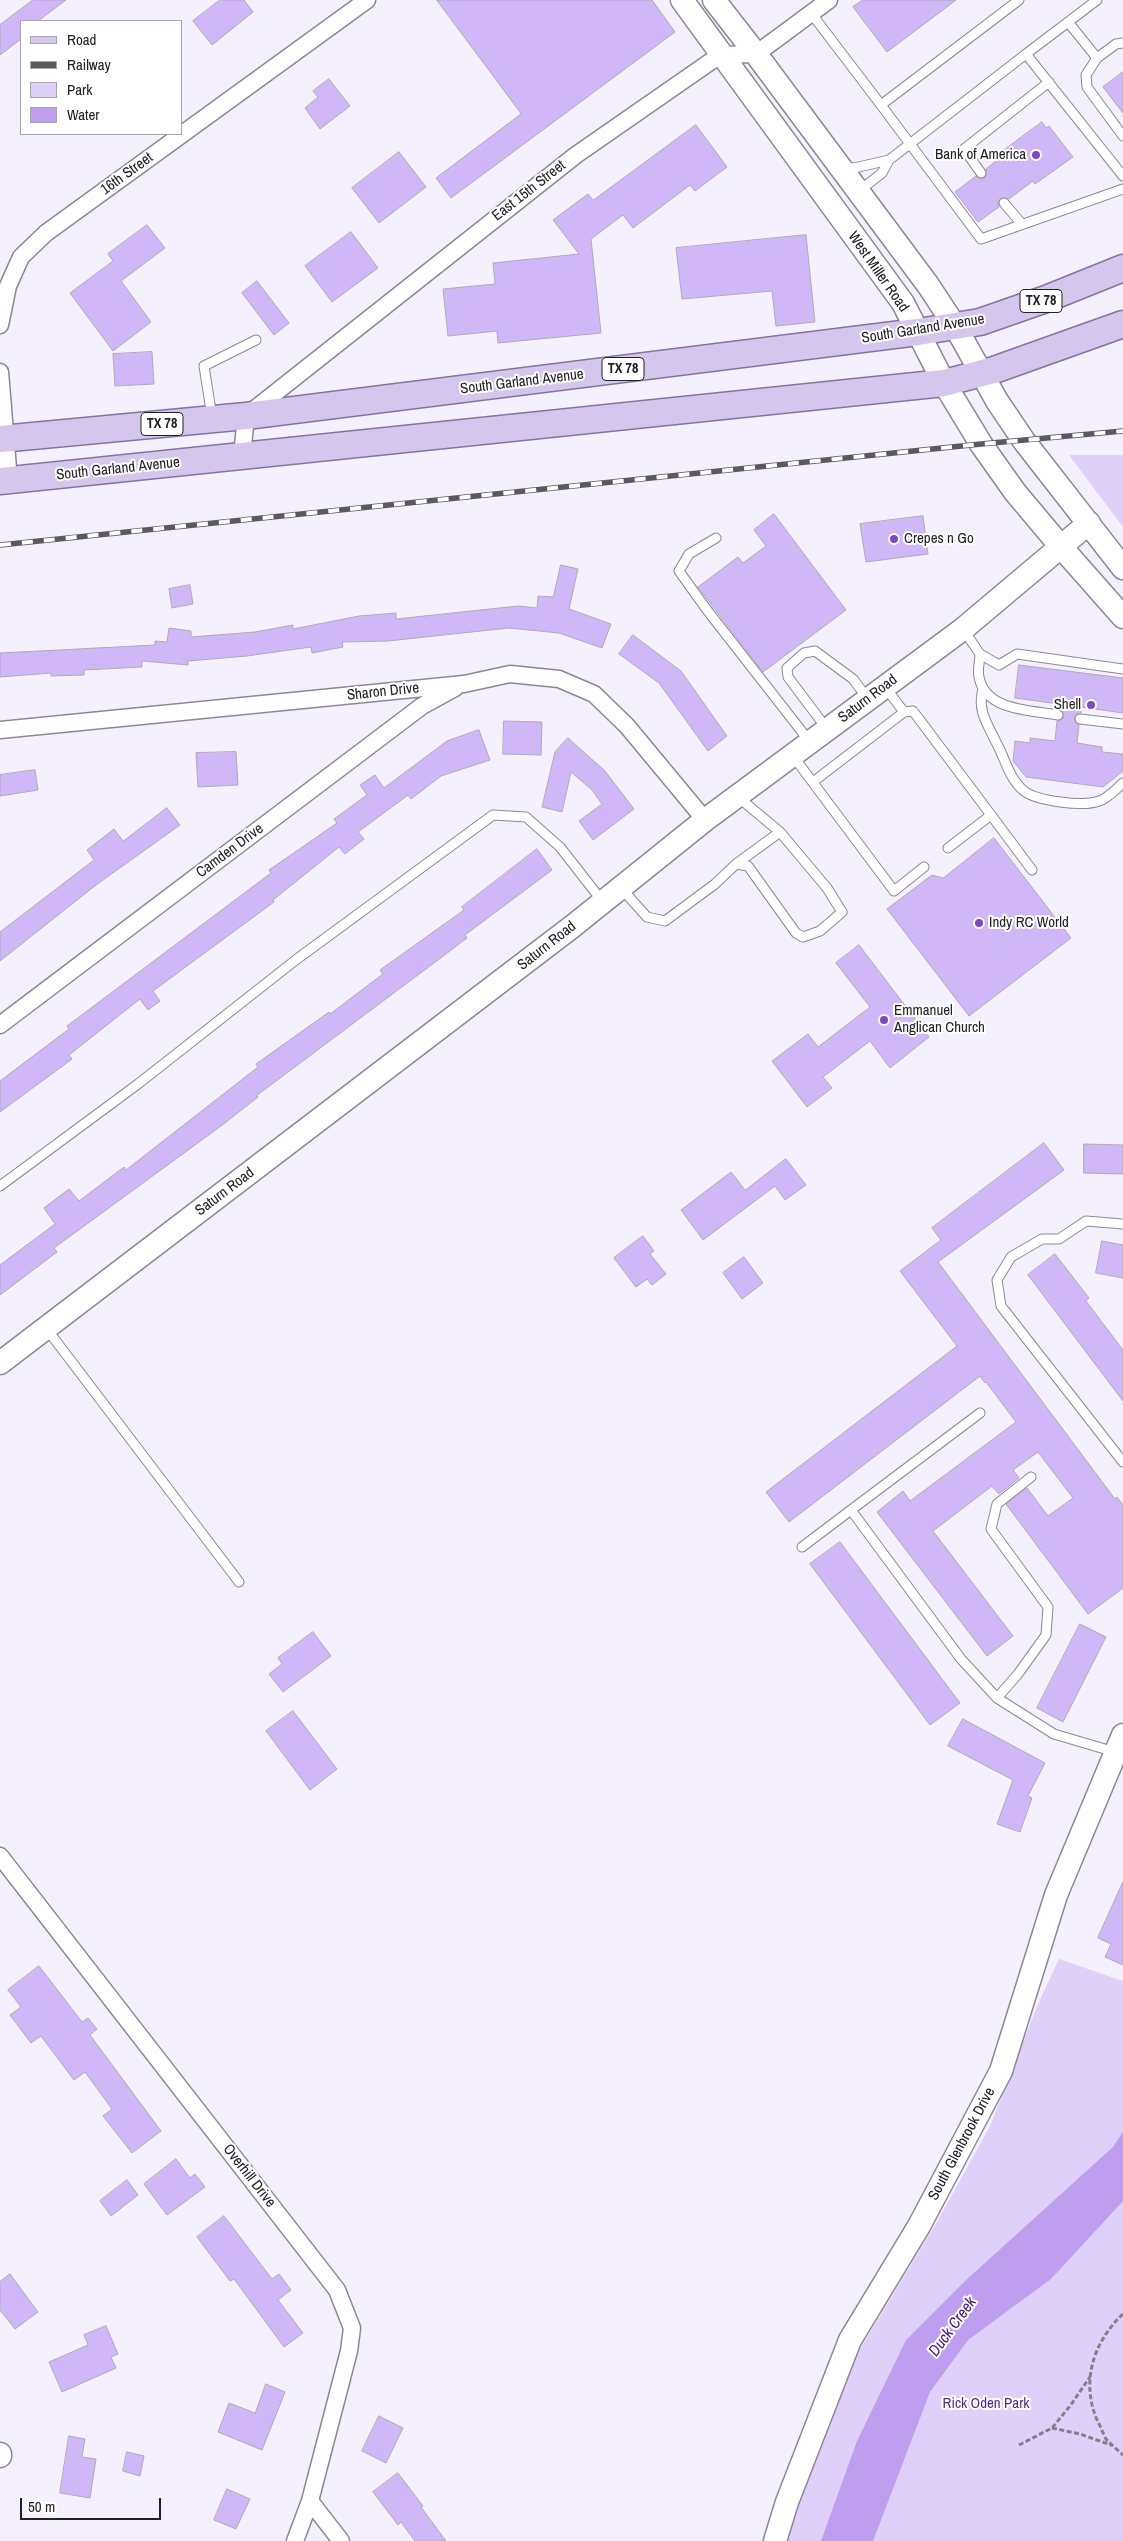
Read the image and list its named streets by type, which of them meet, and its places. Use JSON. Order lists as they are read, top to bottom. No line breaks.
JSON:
{"streets":{"main road":["TX 78","South Garland Avenue"],"street":["16th Street","East 15th Street","West Miller Road","Sharon Drive","Saturn Road","Camden Drive","South Glenbrook Drive","Overhill Drive"]},"crossings":[["East 15th Street","West Miller Road"],["East 15th Street","South Garland Avenue"],["West Miller Road","South Garland Avenue"],["West Miller Road","Saturn Road"],["Sharon Drive","Saturn Road"],["Sharon Drive","Camden Drive"]],"water":["Duck Creek"],"parks":["Rick Oden Park"],"places":["Bank of America","Crepes n Go","Shell","Indy RC World","Emmanuel Anglican Church"],"legend":["Road","Railway","Park","Water"],"scale_bar":"50 m"}
